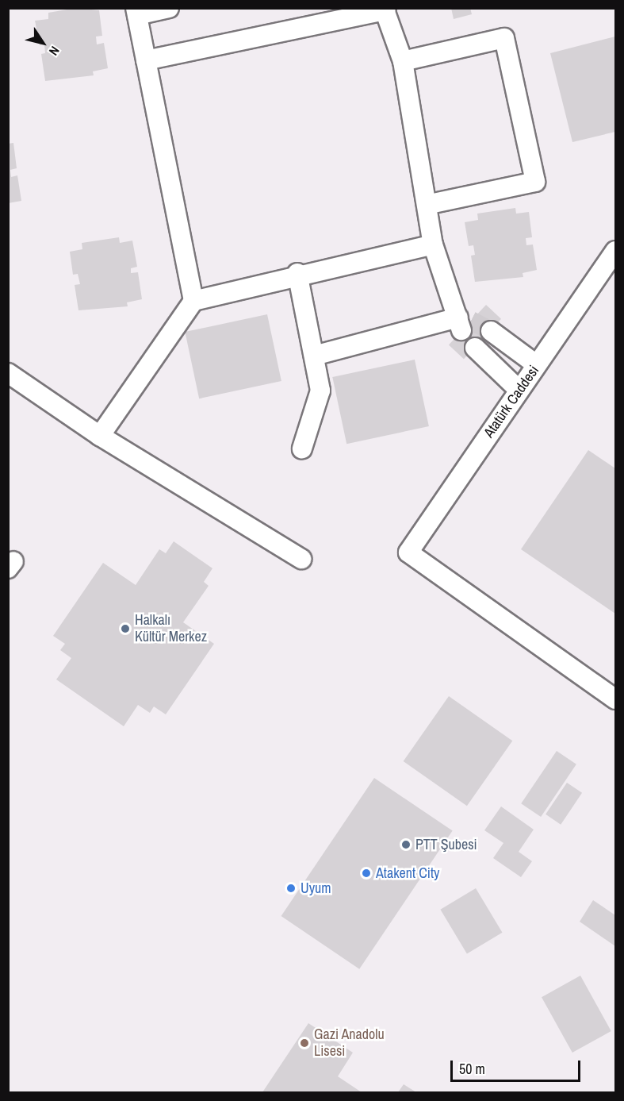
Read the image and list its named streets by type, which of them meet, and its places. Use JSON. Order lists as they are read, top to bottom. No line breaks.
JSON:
{"streets":{"street":["Atatürk Caddesi"]},"places":["Halkalı Kültür Merkez","PTT Şubesi","Atakent City","Uyum","Gazi Anadolu Lisesi"],"scale_bar":"50 m","north":"bottom right"}
